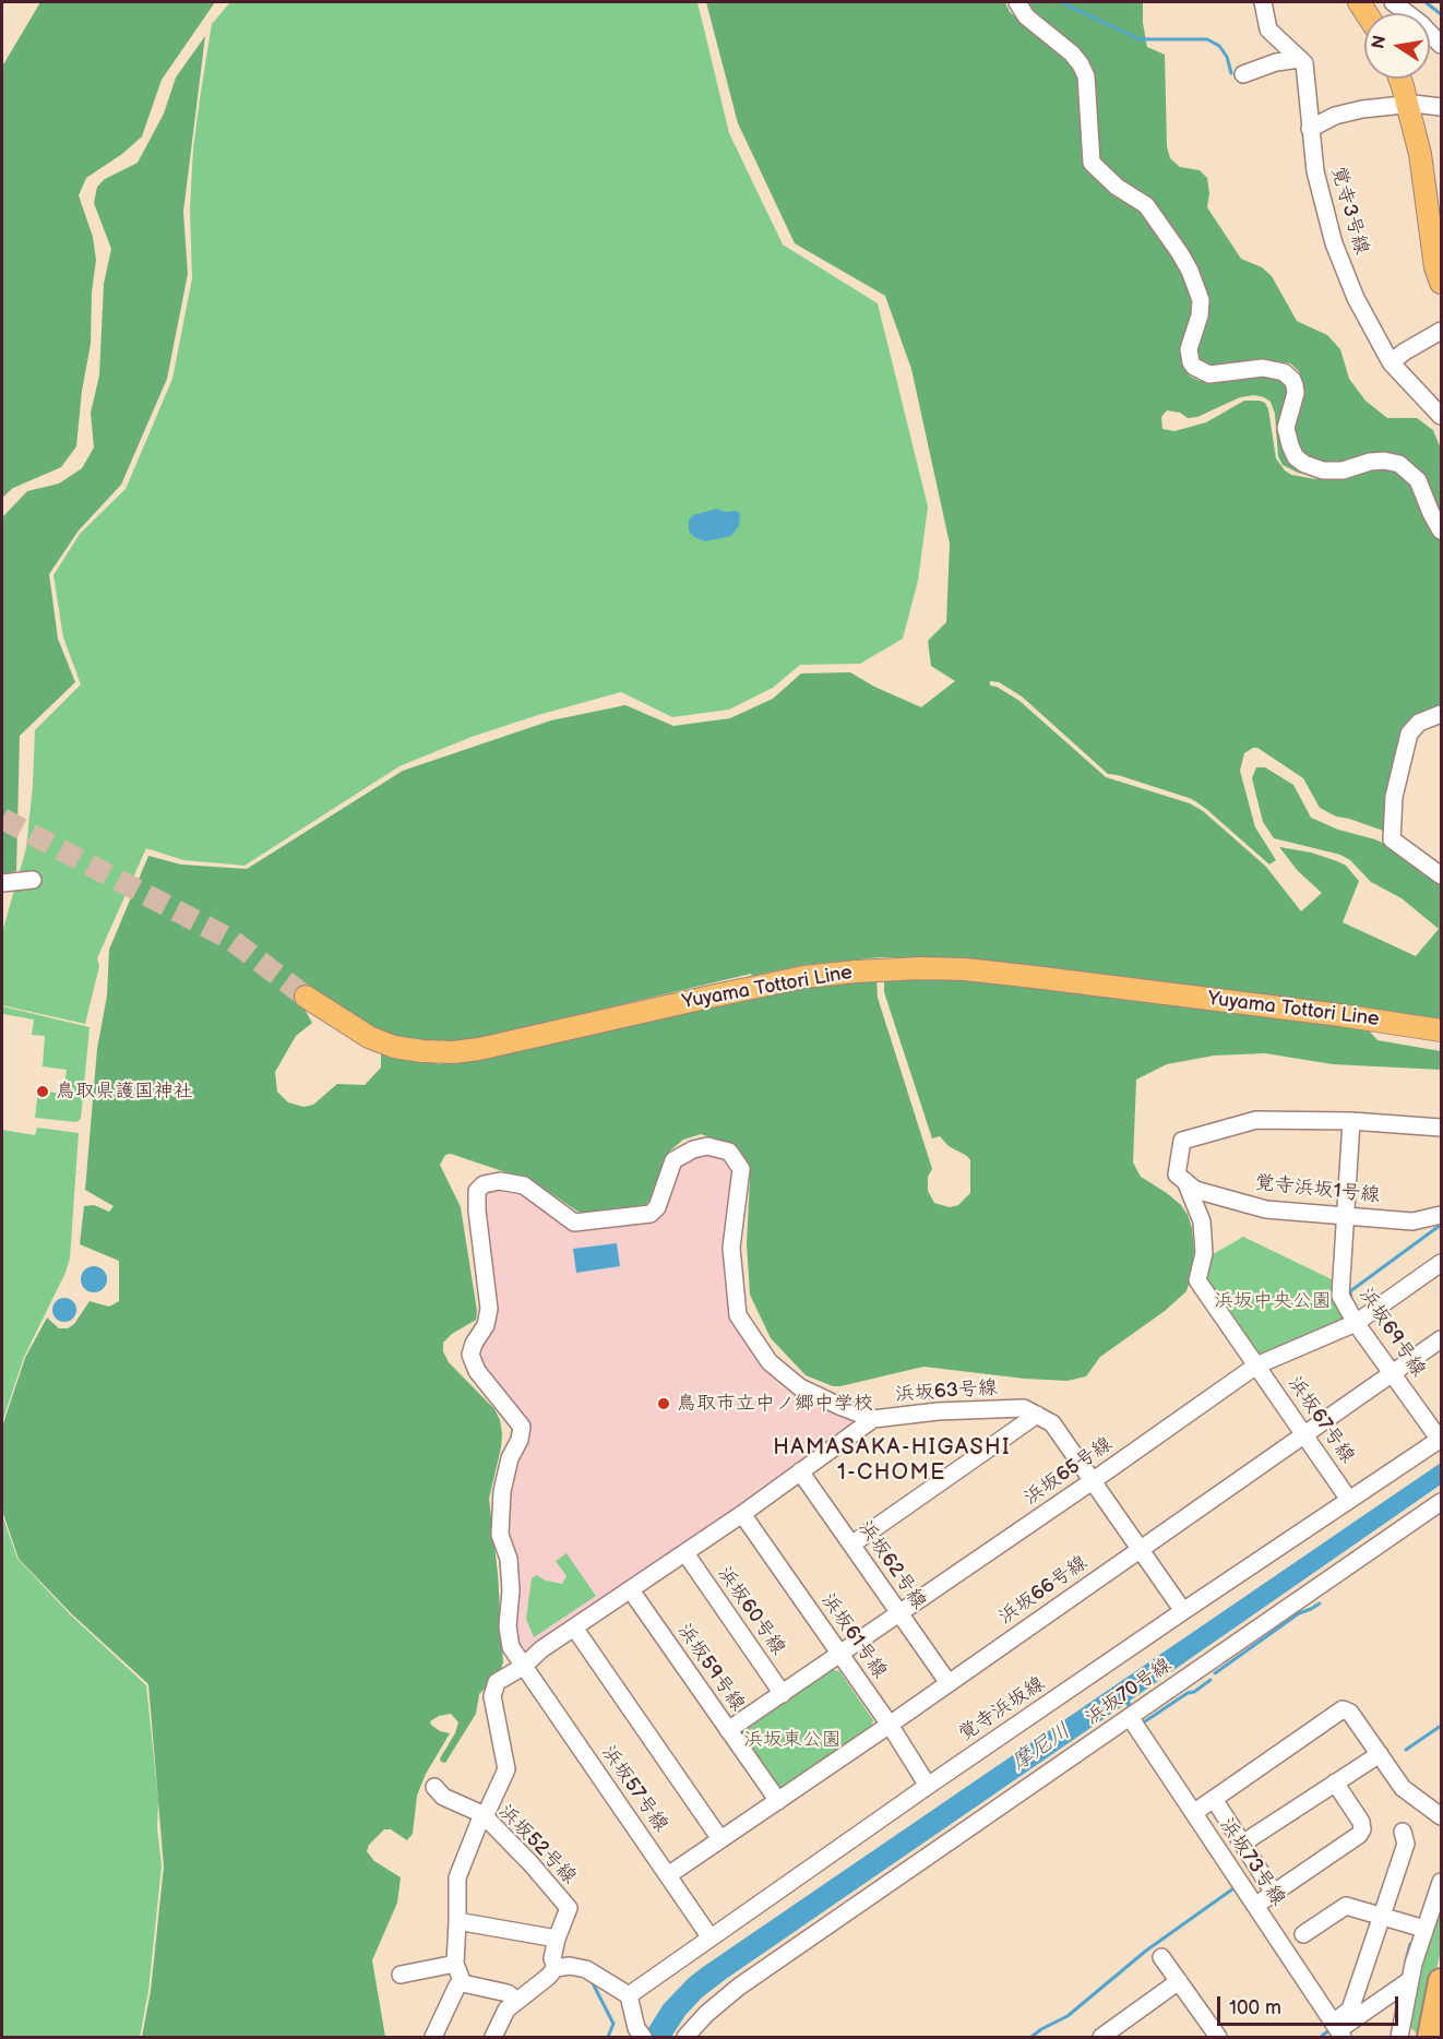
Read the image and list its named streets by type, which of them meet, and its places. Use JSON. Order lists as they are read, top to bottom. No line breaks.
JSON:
{"streets":{"main road":["Yuyama Tottori Line"],"street":["覚寺3号線","覚寺浜坂1号線","浜坂69号線","浜坂63号線","浜坂67号線","浜坂65号線","浜坂62号線","浜坂66号線","浜坂60号線","浜坂61号線","浜坂59号線","浜坂70号線","覚寺浜坂線","浜坂57号線","浜坂52号線","浜坂73号線"]},"crossings":[["覚寺浜坂1号線","浜坂69号線"],["覚寺浜坂1号線","浜坂67号線"],["浜坂69号線","浜坂65号線"],["浜坂69号線","浜坂66号線"],["浜坂69号線","覚寺浜坂線"],["浜坂63号線","浜坂62号線"],["浜坂63号線","浜坂60号線"],["浜坂63号線","浜坂61号線"],["浜坂63号線","浜坂59号線"],["浜坂63号線","浜坂57号線"],["浜坂63号線","浜坂52号線"],["浜坂67号線","浜坂65号線"],["浜坂67号線","浜坂66号線"],["浜坂67号線","覚寺浜坂線"],["浜坂65号線","浜坂62号線"],["浜坂65号線","浜坂60号線"],["浜坂65号線","浜坂61号線"],["浜坂65号線","浜坂59号線"],["浜坂62号線","浜坂66号線"],["浜坂66号線","浜坂61号線"],["浜坂66号線","浜坂59号線"],["浜坂66号線","浜坂57号線"],["浜坂61号線","覚寺浜坂線"],["浜坂70号線","浜坂73号線"],["覚寺浜坂線","浜坂57号線"]],"districts":["HAMASAKA-HIGASHI 1-CHOME"],"water":["摩尼川"],"parks":["浜坂中央公園","浜坂東公園"],"places":["鳥取県護国神社","鳥取市立中ノ郷中学校"],"scale_bar":"100 m","north":"left"}
